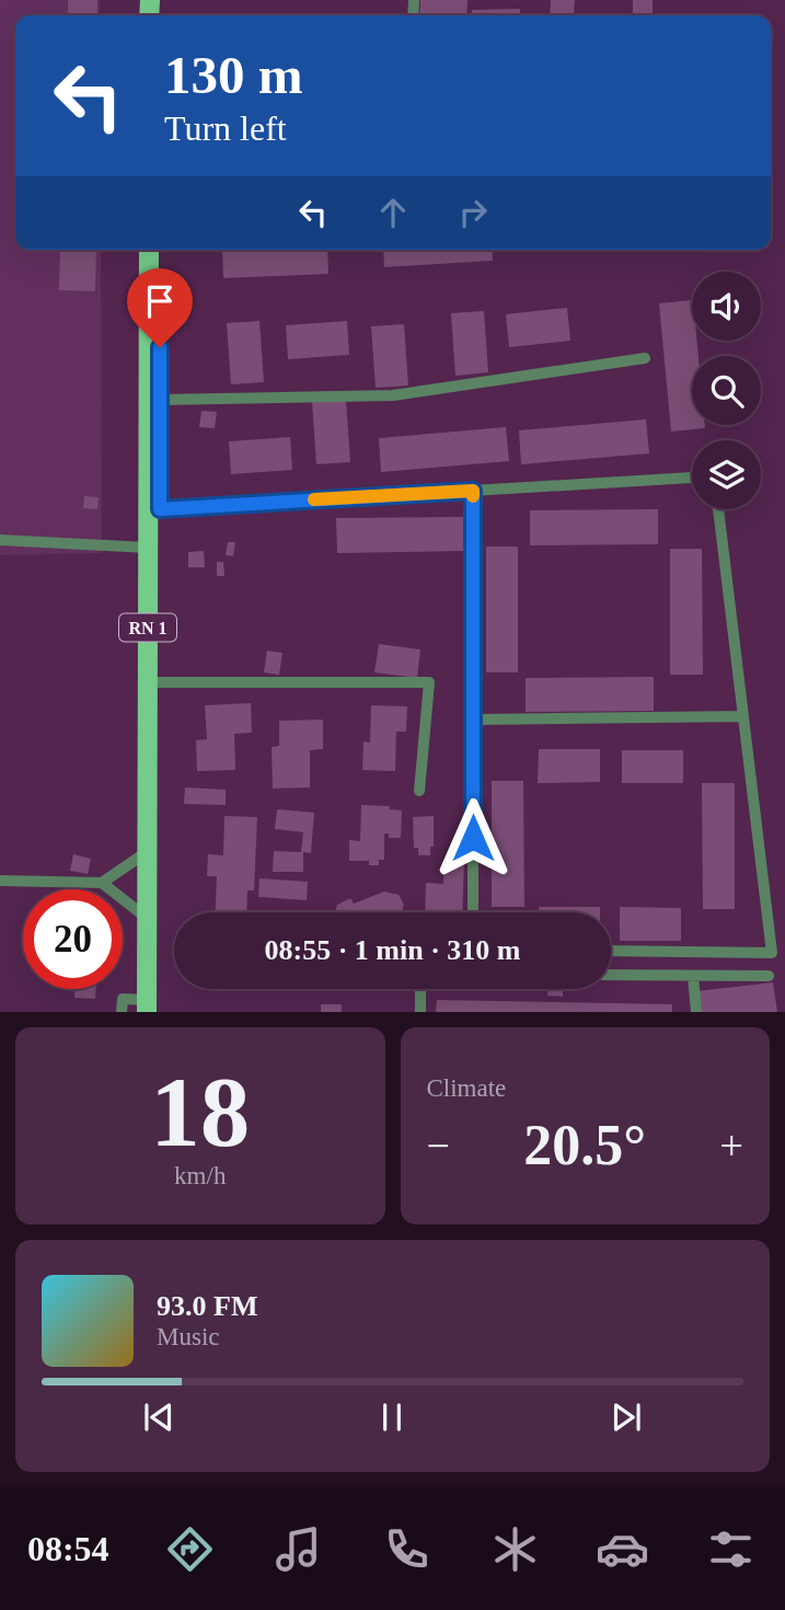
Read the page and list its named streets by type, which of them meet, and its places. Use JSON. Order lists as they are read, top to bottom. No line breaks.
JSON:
{"streets":{"main road":["RN 1"]},"page":{"turn":["130 m","Turn left"],"limit":"20","trip":"08:55 · 1 min · 310 m","tile":[["18","km/h"],"Climate"],"heat":["−","20.5°","+"],"song":["93.0 FM","Music"],"tabs":"08:54"}}
